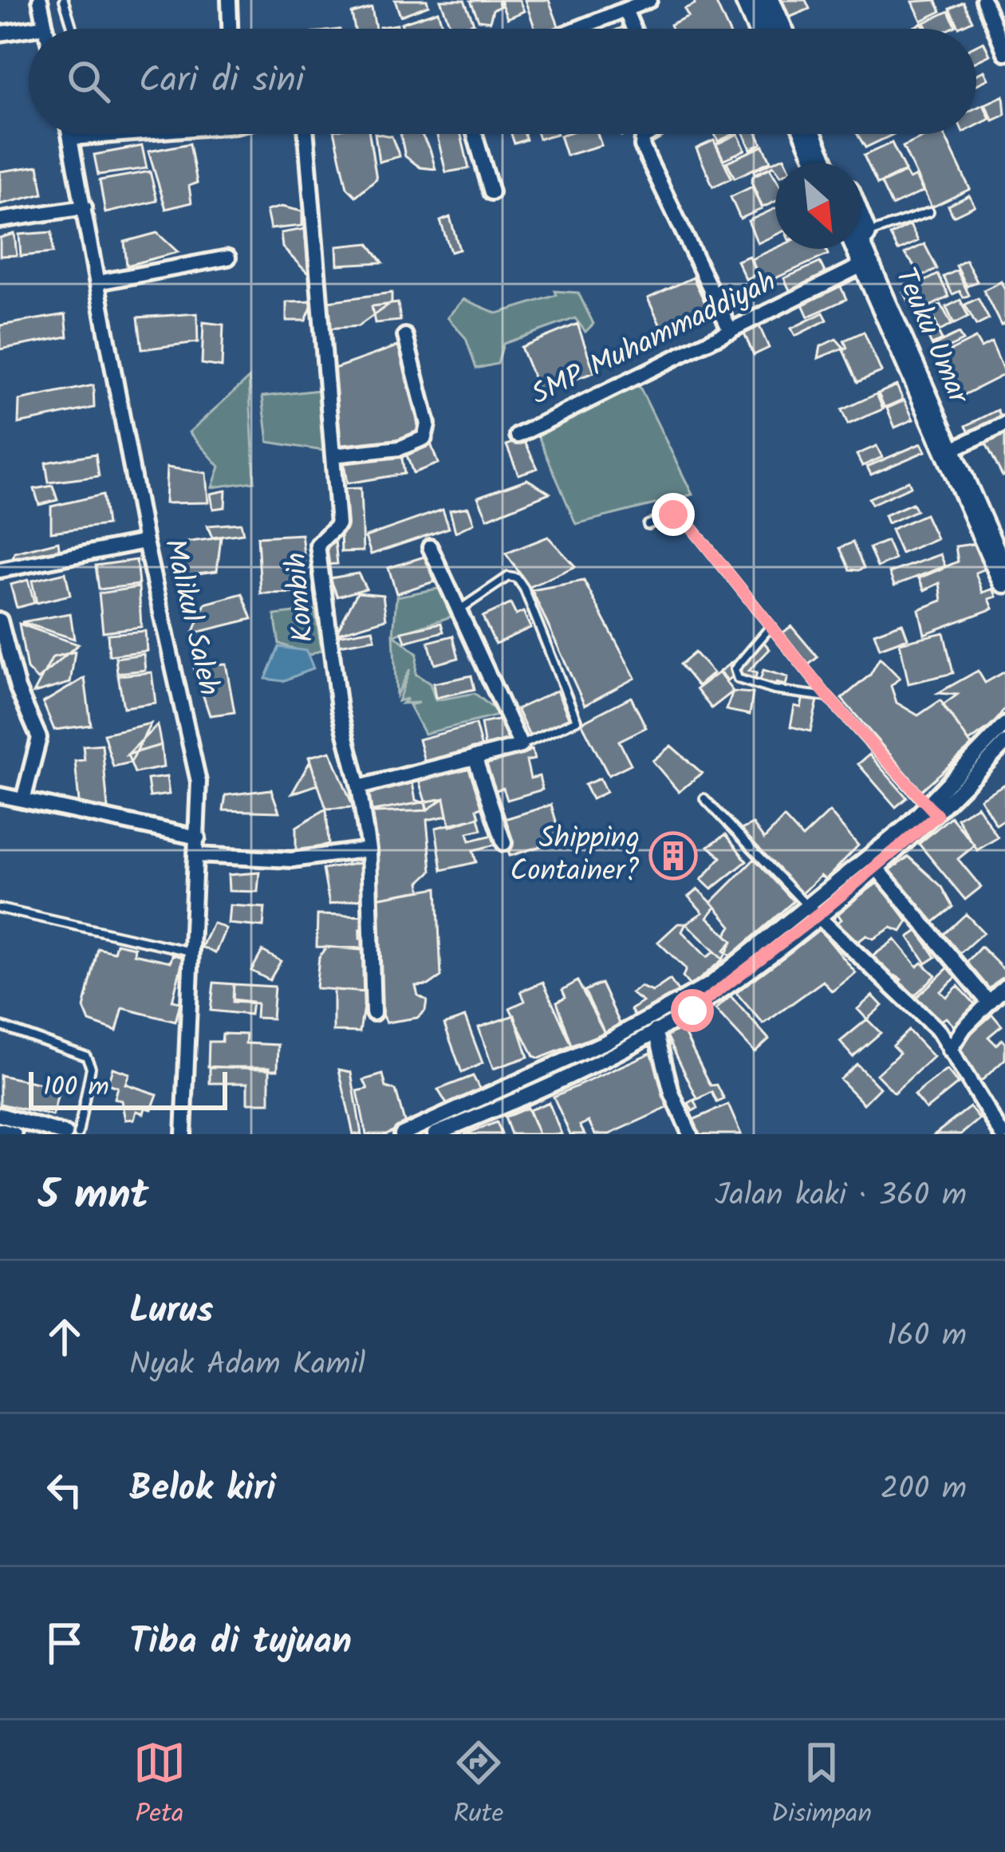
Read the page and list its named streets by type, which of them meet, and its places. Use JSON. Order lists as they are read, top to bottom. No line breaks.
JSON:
{"streets":{"highway":["Teuku Umar"],"street":["SMP Muhammaddiyah","Kombih","Malikul Saleh"]},"crossings":[["Teuku Umar","SMP Muhammaddiyah"]],"places":{"building":["Shipping Container?"]},"scale_bar":"100 m","north":"bottom right","page":{"search":"Cari di sini","scale":"100 m","heading":["5 mnt","Jalan kaki · 360 m"],"list":[["Lurus","Nyak Adam Kamil","160 m"],["Belok kiri","200 m"],"Tiba di tujuan"],"nav":["Peta","Rute","Disimpan"]}}
